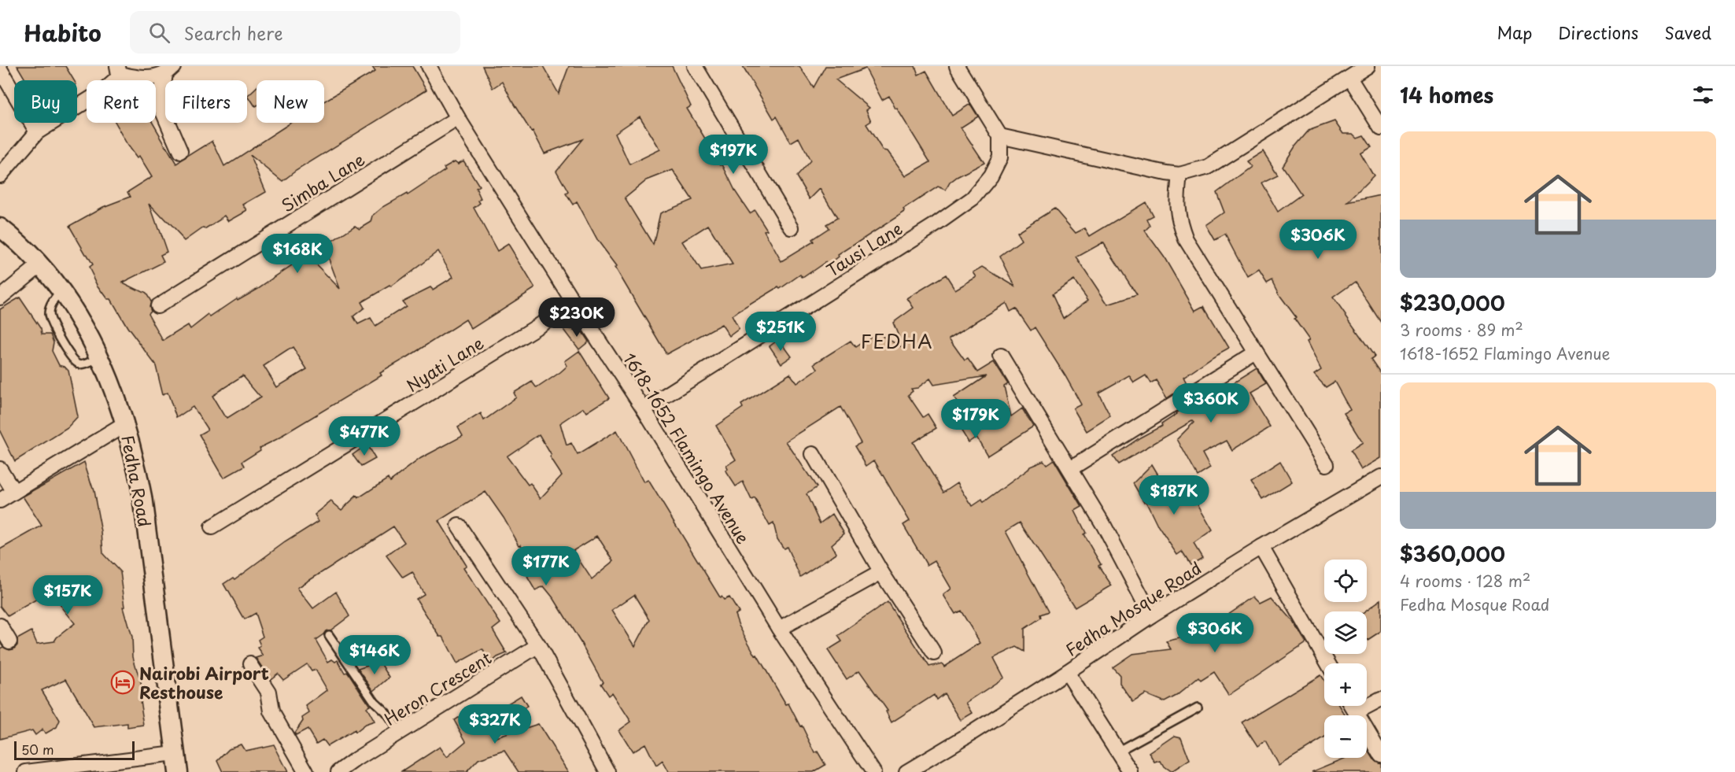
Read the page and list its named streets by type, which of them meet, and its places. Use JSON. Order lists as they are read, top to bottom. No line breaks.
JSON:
{"streets":{"street":["Simba Lane","Tausi Lane","Nyati Lane","1618-1652 Flamingo Avenue","Fedha Road","Fedha Mosque Road","Heron Crescent"]},"crossings":[["Simba Lane","1618-1652 Flamingo Avenue"],["Tausi Lane","1618-1652 Flamingo Avenue"],["Nyati Lane","1618-1652 Flamingo Avenue"]],"districts":["FEDHA"],"places":{"hotel":["Nairobi Airport Resthouse"]},"scale_bar":"50 m","page":{"header":"Habito","search":"Search here","nav":["Map","Directions","Saved"],"heading":"14 homes","chip":["Buy","Rent","Filters","New"],"list":[{"name":"$230,000","note":"3 rooms · 89 m² · 1618-1652 Flamingo Avenue"},{"name":"$360,000","note":"4 rooms · 128 m² · Fedha Mosque Road"}],"price":["$197K","$306K","$168K","$230K","$251K","$360K","$179K","$477K","$187K","$177K","$157K","$306K","$146K","$327K"],"map_buttons":["+","−"],"scale":"50 m"}}
